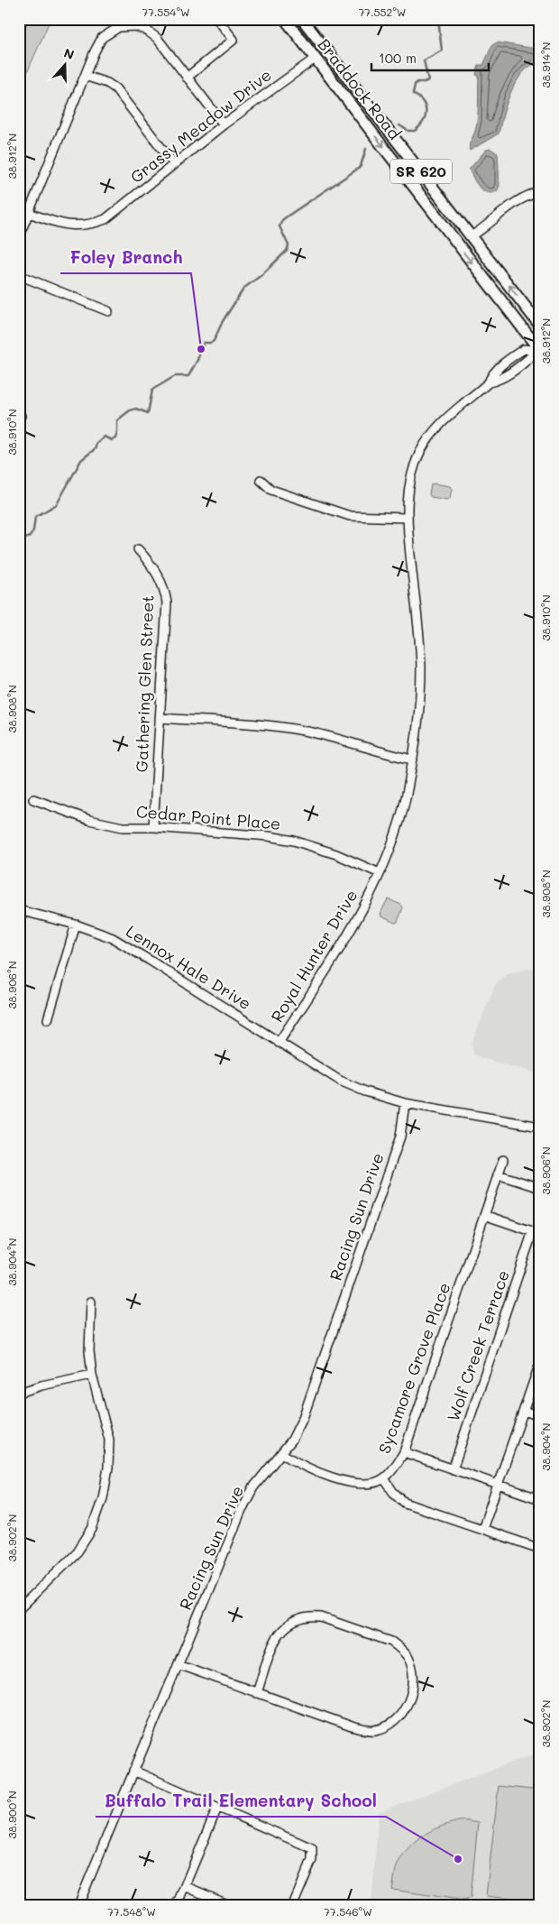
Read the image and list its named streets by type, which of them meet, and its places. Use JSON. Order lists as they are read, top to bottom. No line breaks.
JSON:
{"streets":{"main road":["Braddock Road","SR 620"],"street":["Grassy Meadow Drive","Gathering Glen Street","Cedar Point Place","Royal Hunter Drive","Lennox Hale Drive","Racing Sun Drive","Wolf Creek Terrace","Sycamore Grove Place"]},"crossings":[["Braddock Road","Grassy Meadow Drive"],["Braddock Road","Royal Hunter Drive"],["Gathering Glen Street","Cedar Point Place"],["Cedar Point Place","Royal Hunter Drive"],["Royal Hunter Drive","Lennox Hale Drive"],["Lennox Hale Drive","Racing Sun Drive"]],"places":["Foley Branch","Buffalo Trail Elementary School"],"scale_bar":"100 m","north":"top","coordinates":["77.554°W","77.552°W","38.914°N","38.912°N","38.910°N","38.908°N","38.906°N","38.904°N","38.902°N","38.900°N","77.548°W","77.546°W"]}
